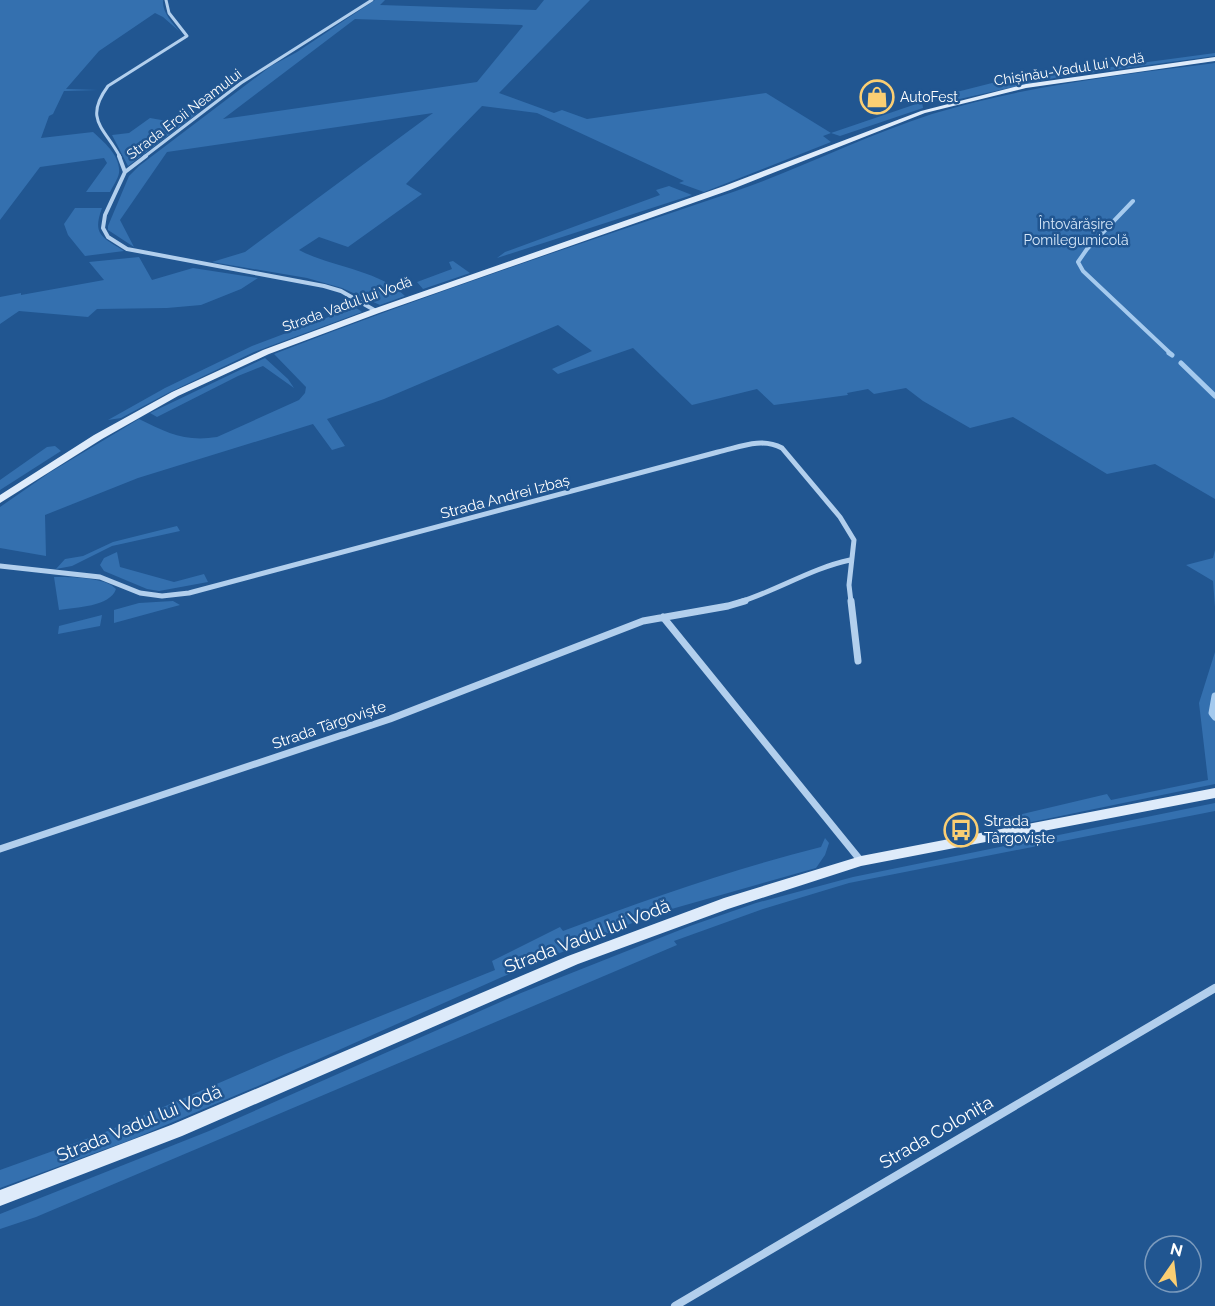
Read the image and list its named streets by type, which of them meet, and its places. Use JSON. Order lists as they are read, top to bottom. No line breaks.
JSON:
{"streets":{"main road":["Chișinău-Vadul lui Vodă","Strada Vadul lui Vodă"],"street":["Strada Eroii Neamului","Strada Andrei Izbaș","Strada Târgoviște","Strada Colonița"]},"crossings":[["Chișinău-Vadul lui Vodă","Strada Vadul lui Vodă"],["Strada Eroii Neamului","Strada Vadul lui Vodă"],["Strada Andrei Izbaș","Strada Târgoviște"]],"parks":["Întovărășire Pomilegumicolă"],"places":{"shop":["AutoFest"],"bus stop":["Strada Târgoviște"]},"north":"top"}
